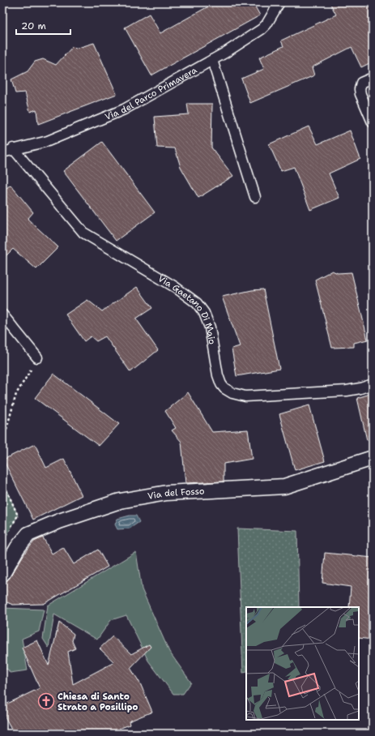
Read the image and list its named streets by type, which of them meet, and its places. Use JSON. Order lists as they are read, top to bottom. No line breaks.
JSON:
{"streets":{"street":["Via del Fosso"],"lane":["Via del Parco Primavera","Via Gaetano Di Maio"]},"crossings":[["Via del Parco Primavera","Via Gaetano Di Maio"]],"places":{"church":["Chiesa di Santo Strato a Posillipo"]},"scale_bar":"20 m"}
